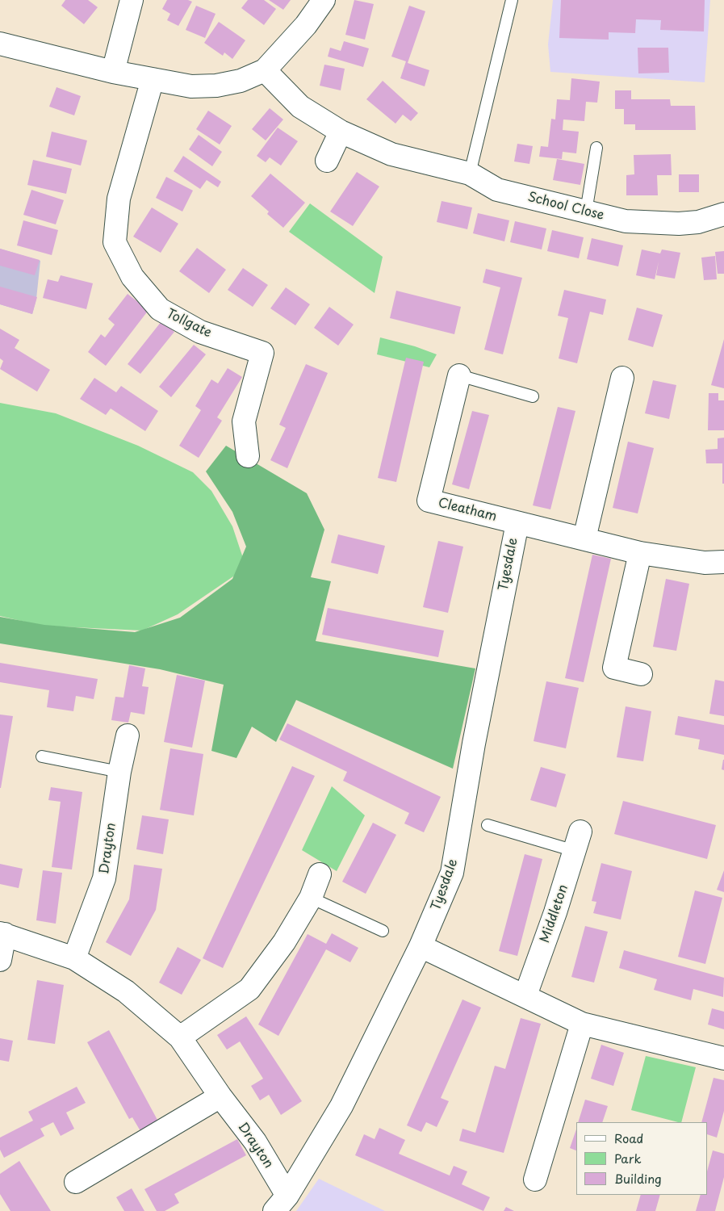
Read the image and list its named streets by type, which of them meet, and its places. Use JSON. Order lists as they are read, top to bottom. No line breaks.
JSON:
{"streets":{"street":["School Close","Tollgate","Cleatham","Tyesdale","Drayton","Middleton"]},"crossings":[["Cleatham","Tyesdale"],["Tyesdale","Drayton"]],"legend":["Road","Park","Building"]}
